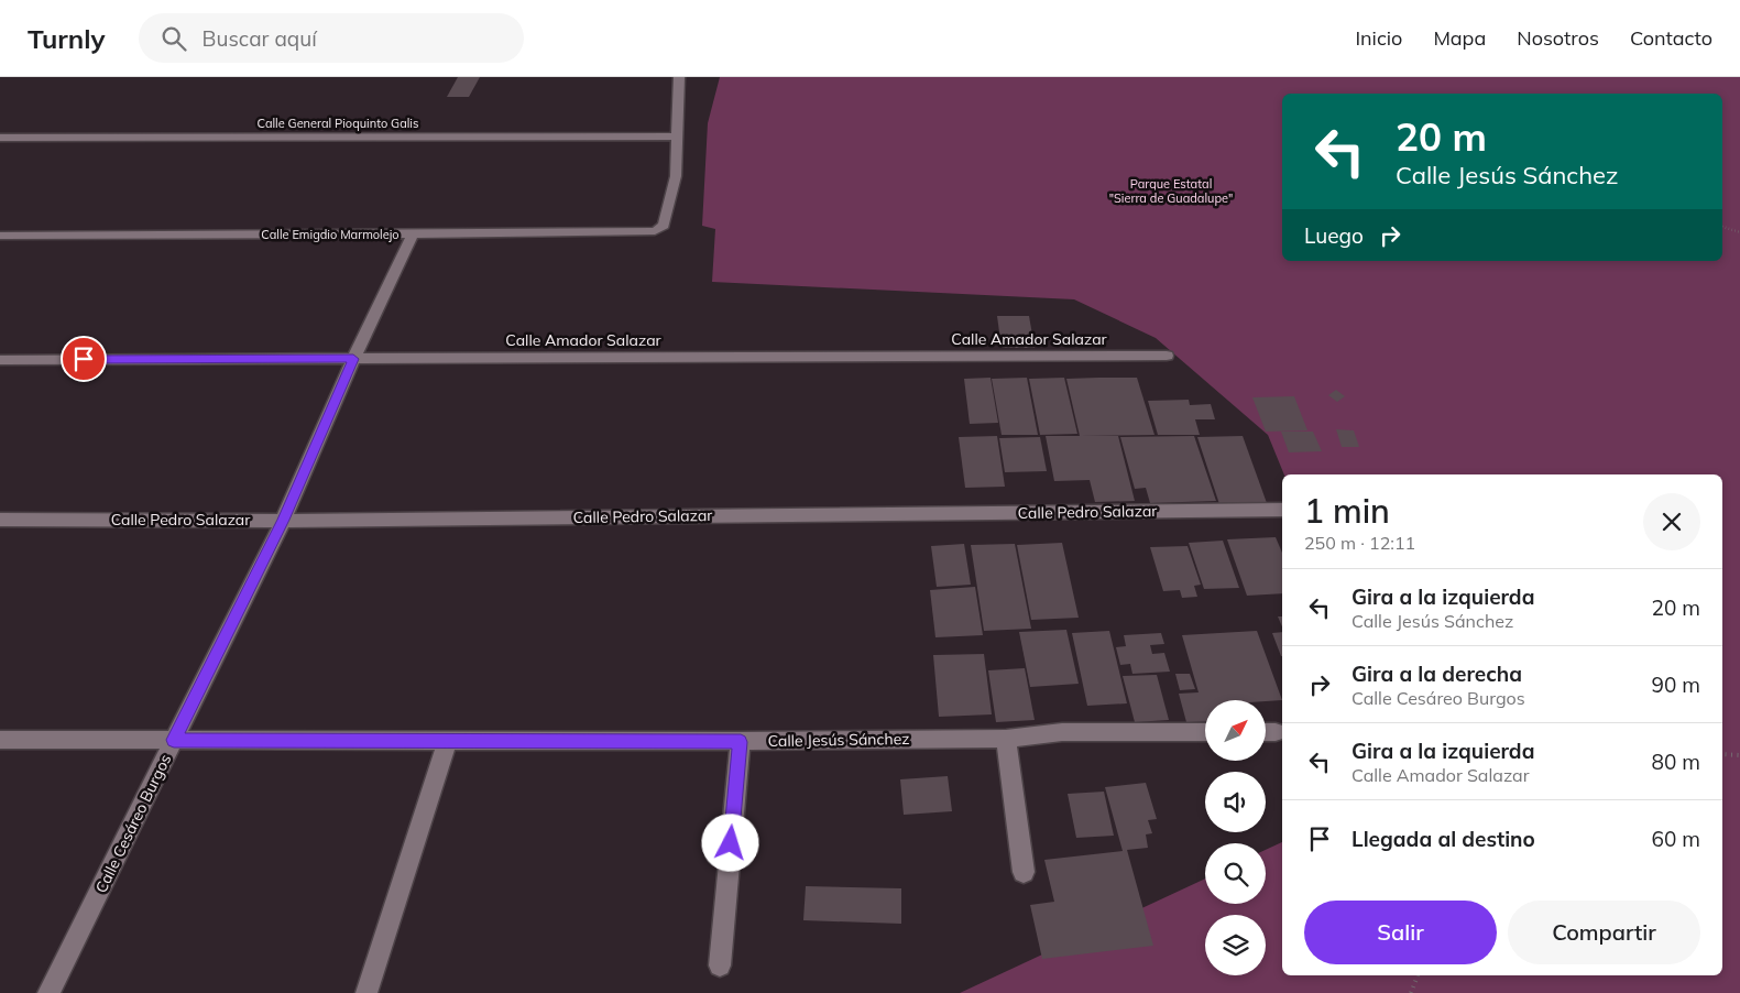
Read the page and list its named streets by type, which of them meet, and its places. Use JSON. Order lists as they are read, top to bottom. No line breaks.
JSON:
{"streets":{"street":["Calle General Pioquinto Galis","Calle Emigdio Marmolejo","Calle Amador Salazar","Calle Pedro Salazar","Calle Jesús Sánchez","Calle Cesáreo Burgos"]},"crossings":[["Calle General Pioquinto Galis","Calle Emigdio Marmolejo"],["Calle Emigdio Marmolejo","Calle Cesáreo Burgos"],["Calle Amador Salazar","Calle Cesáreo Burgos"],["Calle Pedro Salazar","Calle Cesáreo Burgos"],["Calle Jesús Sánchez","Calle Cesáreo Burgos"]],"parks":["Parque Estatal \"Sierra de Guadalupe\""],"north":"top right","page":{"header":"Turnly","search":"Buscar aquí","nav":["Inicio","Mapa","Nosotros","Contacto"],"turn":["20 m","Calle Jesús Sánchez"],"then":"Luego","heading":["1 min","250 m · 12:11"],"list":[{"name":"Gira a la izquierda","note":"Calle Jesús Sánchez","value":"20 m"},{"name":"Gira a la derecha","note":"Calle Cesáreo Burgos","value":"90 m"},{"name":"Gira a la izquierda","note":"Calle Amador Salazar","value":"80 m"},{"name":"Llegada al destino","value":"60 m"}],"buttons":["Salir","Compartir"]}}
